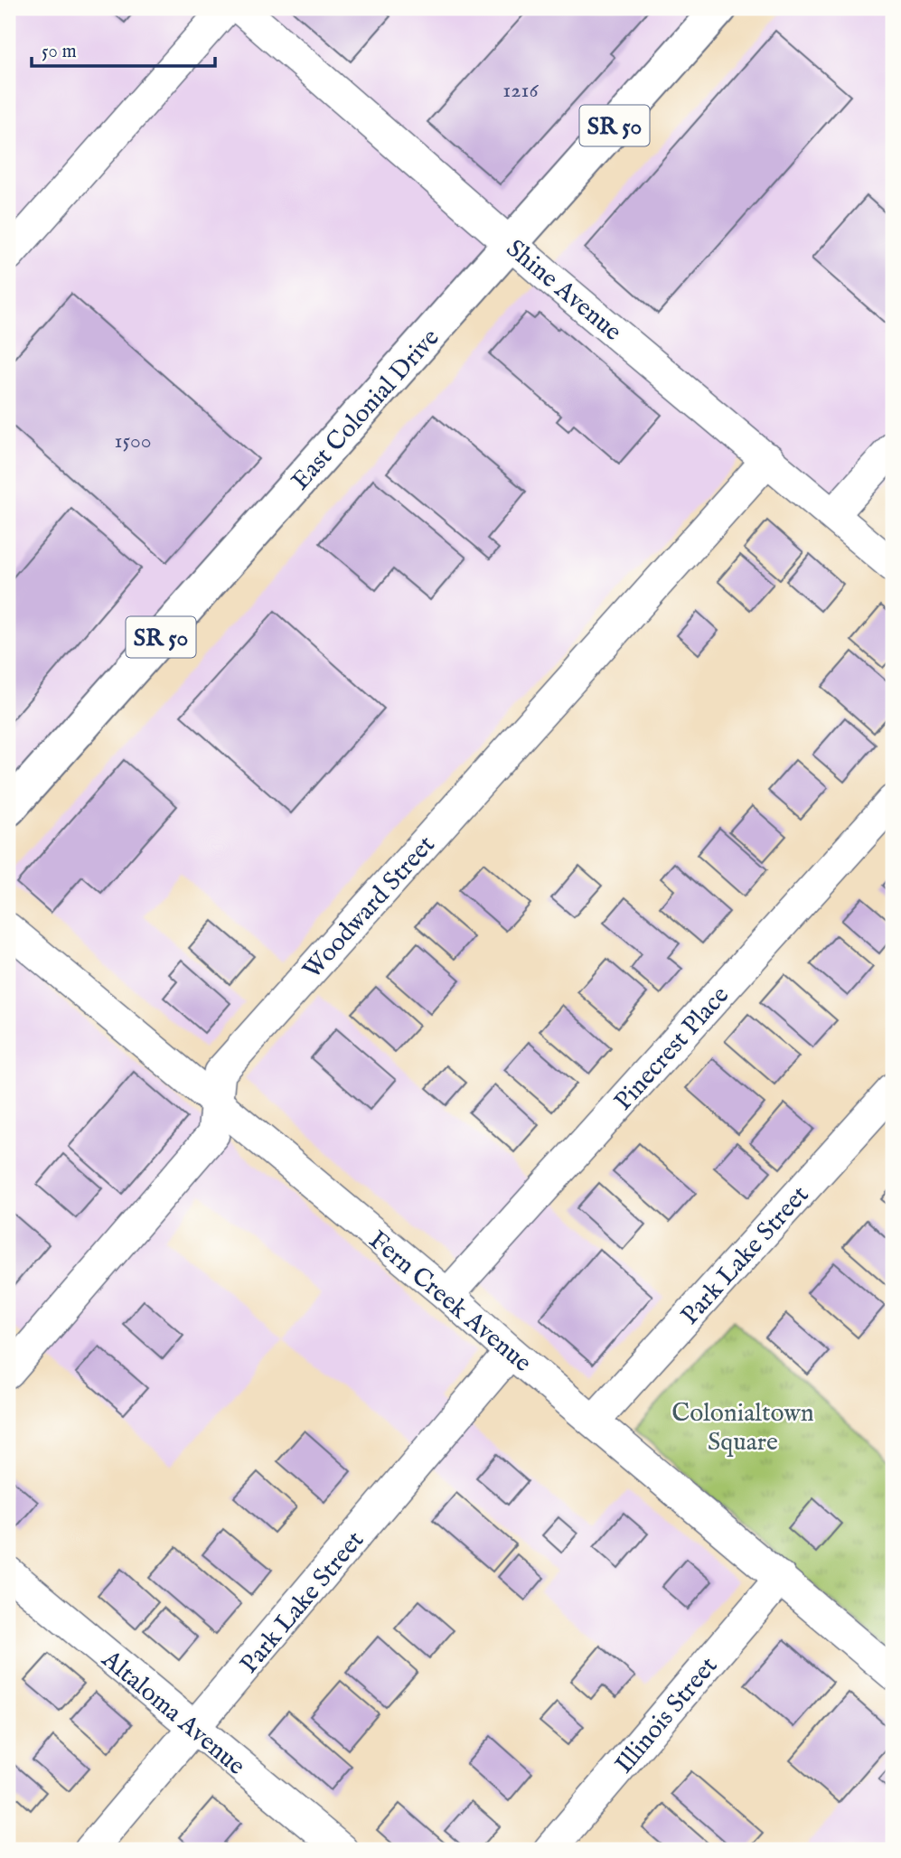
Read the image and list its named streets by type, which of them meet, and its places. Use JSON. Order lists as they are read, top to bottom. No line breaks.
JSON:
{"streets":{"highway":["SR 50","East Colonial Drive"],"street":["Shine Avenue","Woodward Street","Pinecrest Place","Park Lake Street","Fern Creek Avenue","Altaloma Avenue","Illinois Street"]},"crossings":[["Shine Avenue","East Colonial Drive"],["Shine Avenue","Woodward Street"],["Woodward Street","Fern Creek Avenue"],["Pinecrest Place","Fern Creek Avenue"],["Park Lake Street","Fern Creek Avenue"],["Park Lake Street","Altaloma Avenue"],["Fern Creek Avenue","Illinois Street"]],"parks":["Colonialtown Square"],"house_numbers":["1216","1500"],"scale_bar":"50 m"}
